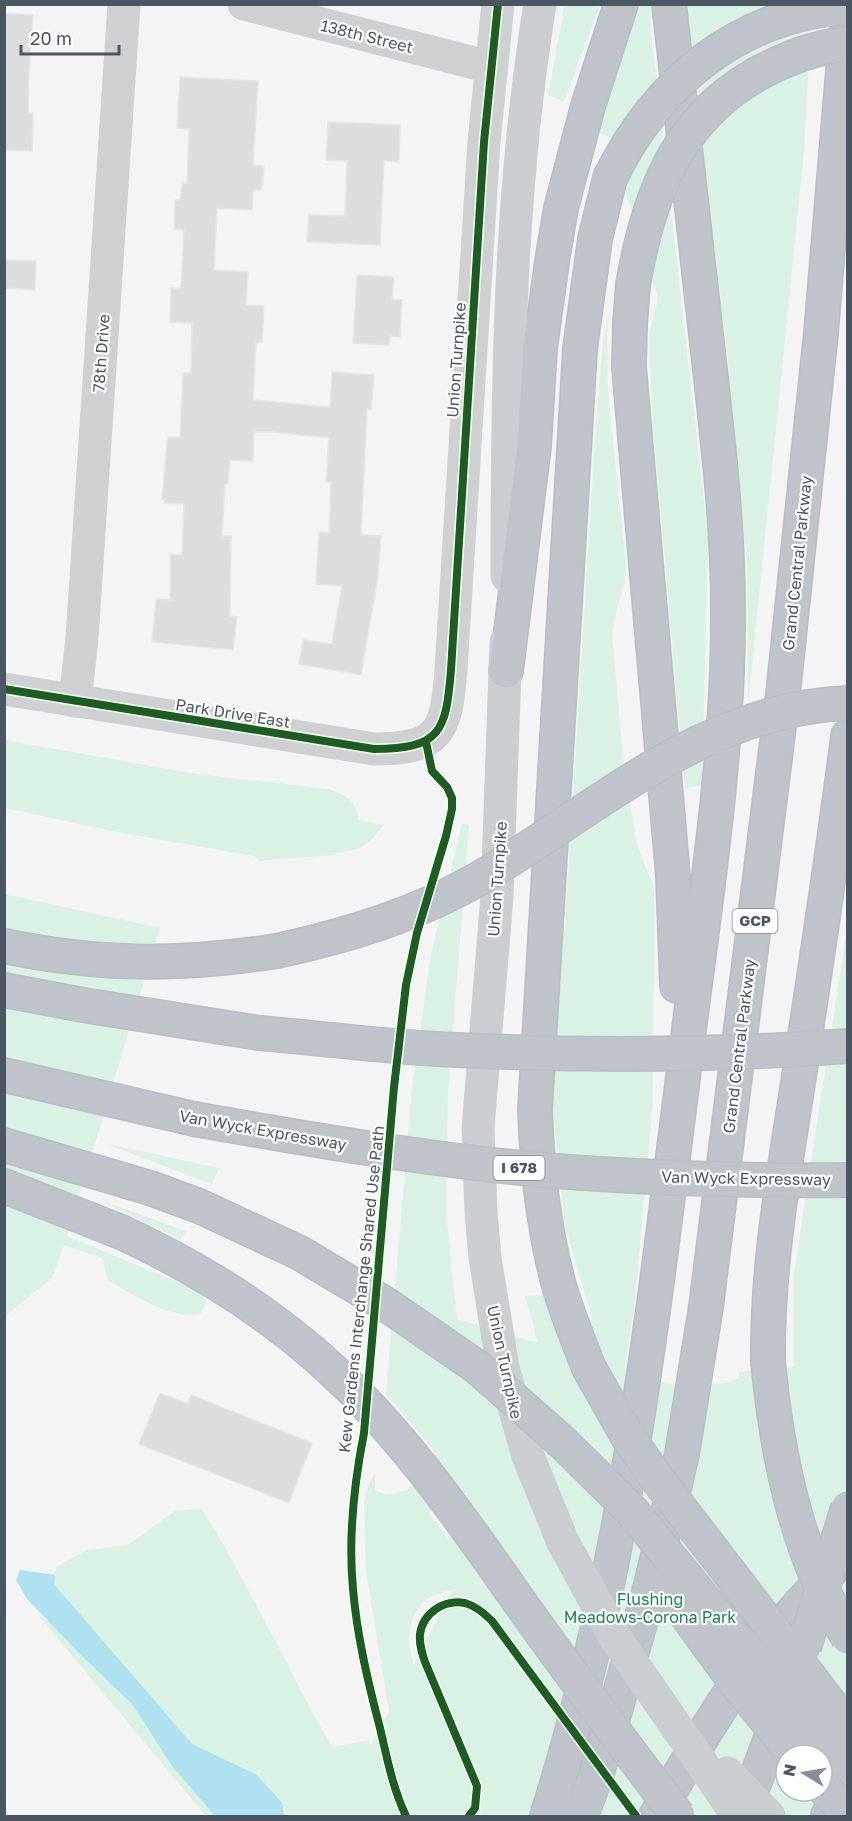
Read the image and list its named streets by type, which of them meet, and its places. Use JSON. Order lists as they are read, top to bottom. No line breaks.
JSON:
{"streets":{"highway":["Grand Central Parkway","GCP","Van Wyck Expressway","I 678"],"main road":["Union Turnpike"],"street":["138th Street","78th Drive","Park Drive East"],"cycle path":["Kew Gardens Interchange Shared Use Path"]},"crossings":[["138th Street","Union Turnpike"],["78th Drive","Park Drive East"],["Union Turnpike","Park Drive East"]],"parks":["Flushing Meadows-Corona Park"],"scale_bar":"20 m","north":"left"}
